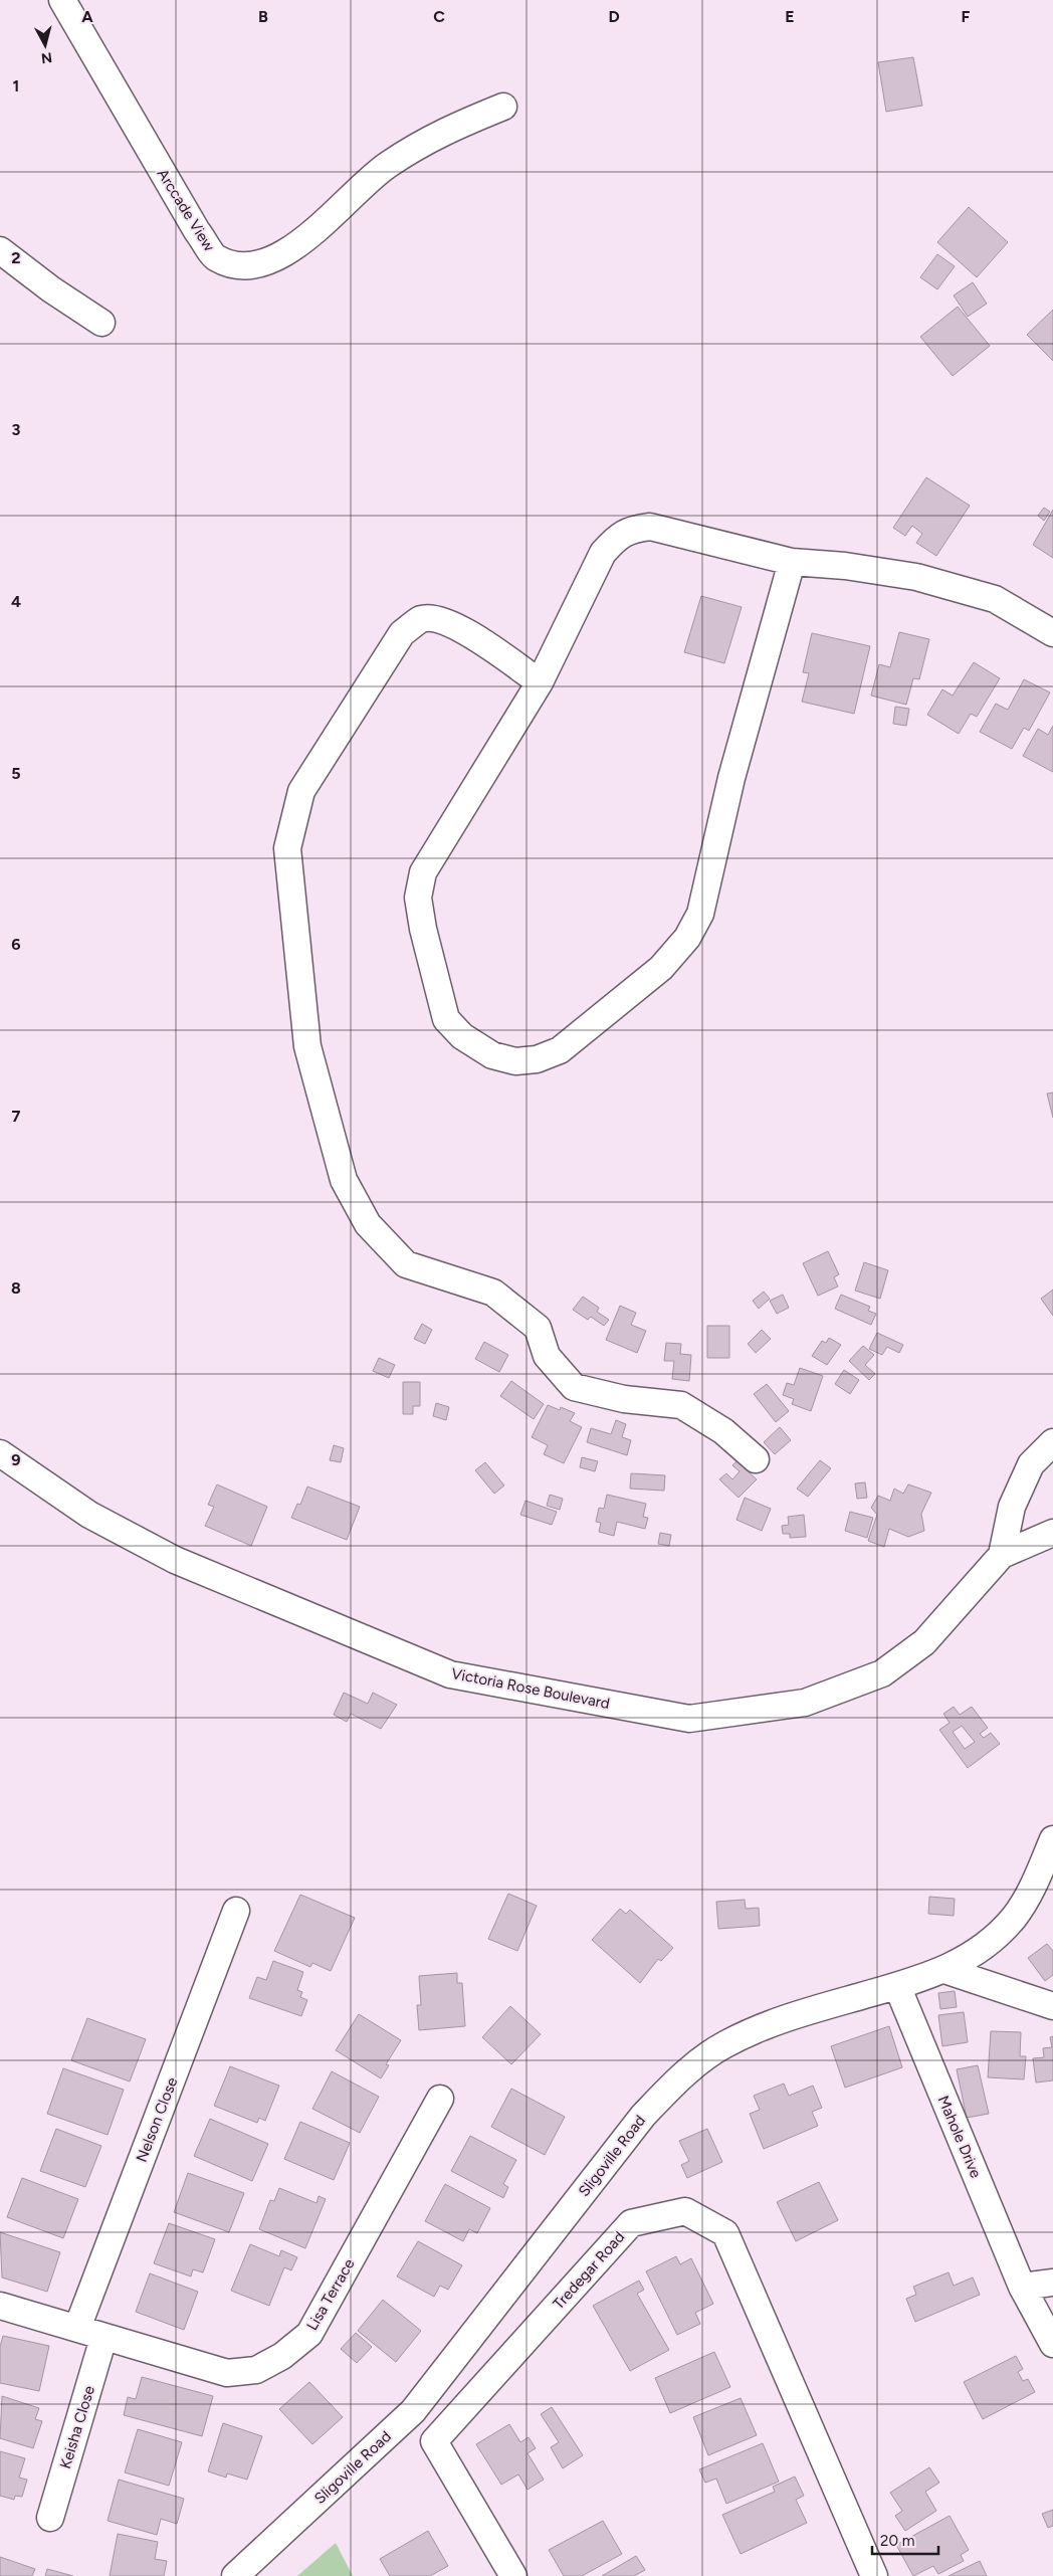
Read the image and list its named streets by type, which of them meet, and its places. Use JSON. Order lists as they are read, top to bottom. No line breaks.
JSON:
{"streets":{"street":["Arccade View","Victoria Rose Boulevard","Nelson Close","Mahole Drive","Sligoville Road","Tredegar Road","Lisa Terrace","Keisha Close"]},"crossings":[["Nelson Close","Lisa Terrace"],["Mahole Drive","Sligoville Road"],["Lisa Terrace","Keisha Close"]],"scale_bar":"20 m","north":"bottom","grid":{"columns":["A","B","C","D","E","F"],"rows":["1","2","3","4","5","6","7","8","9"]}}
